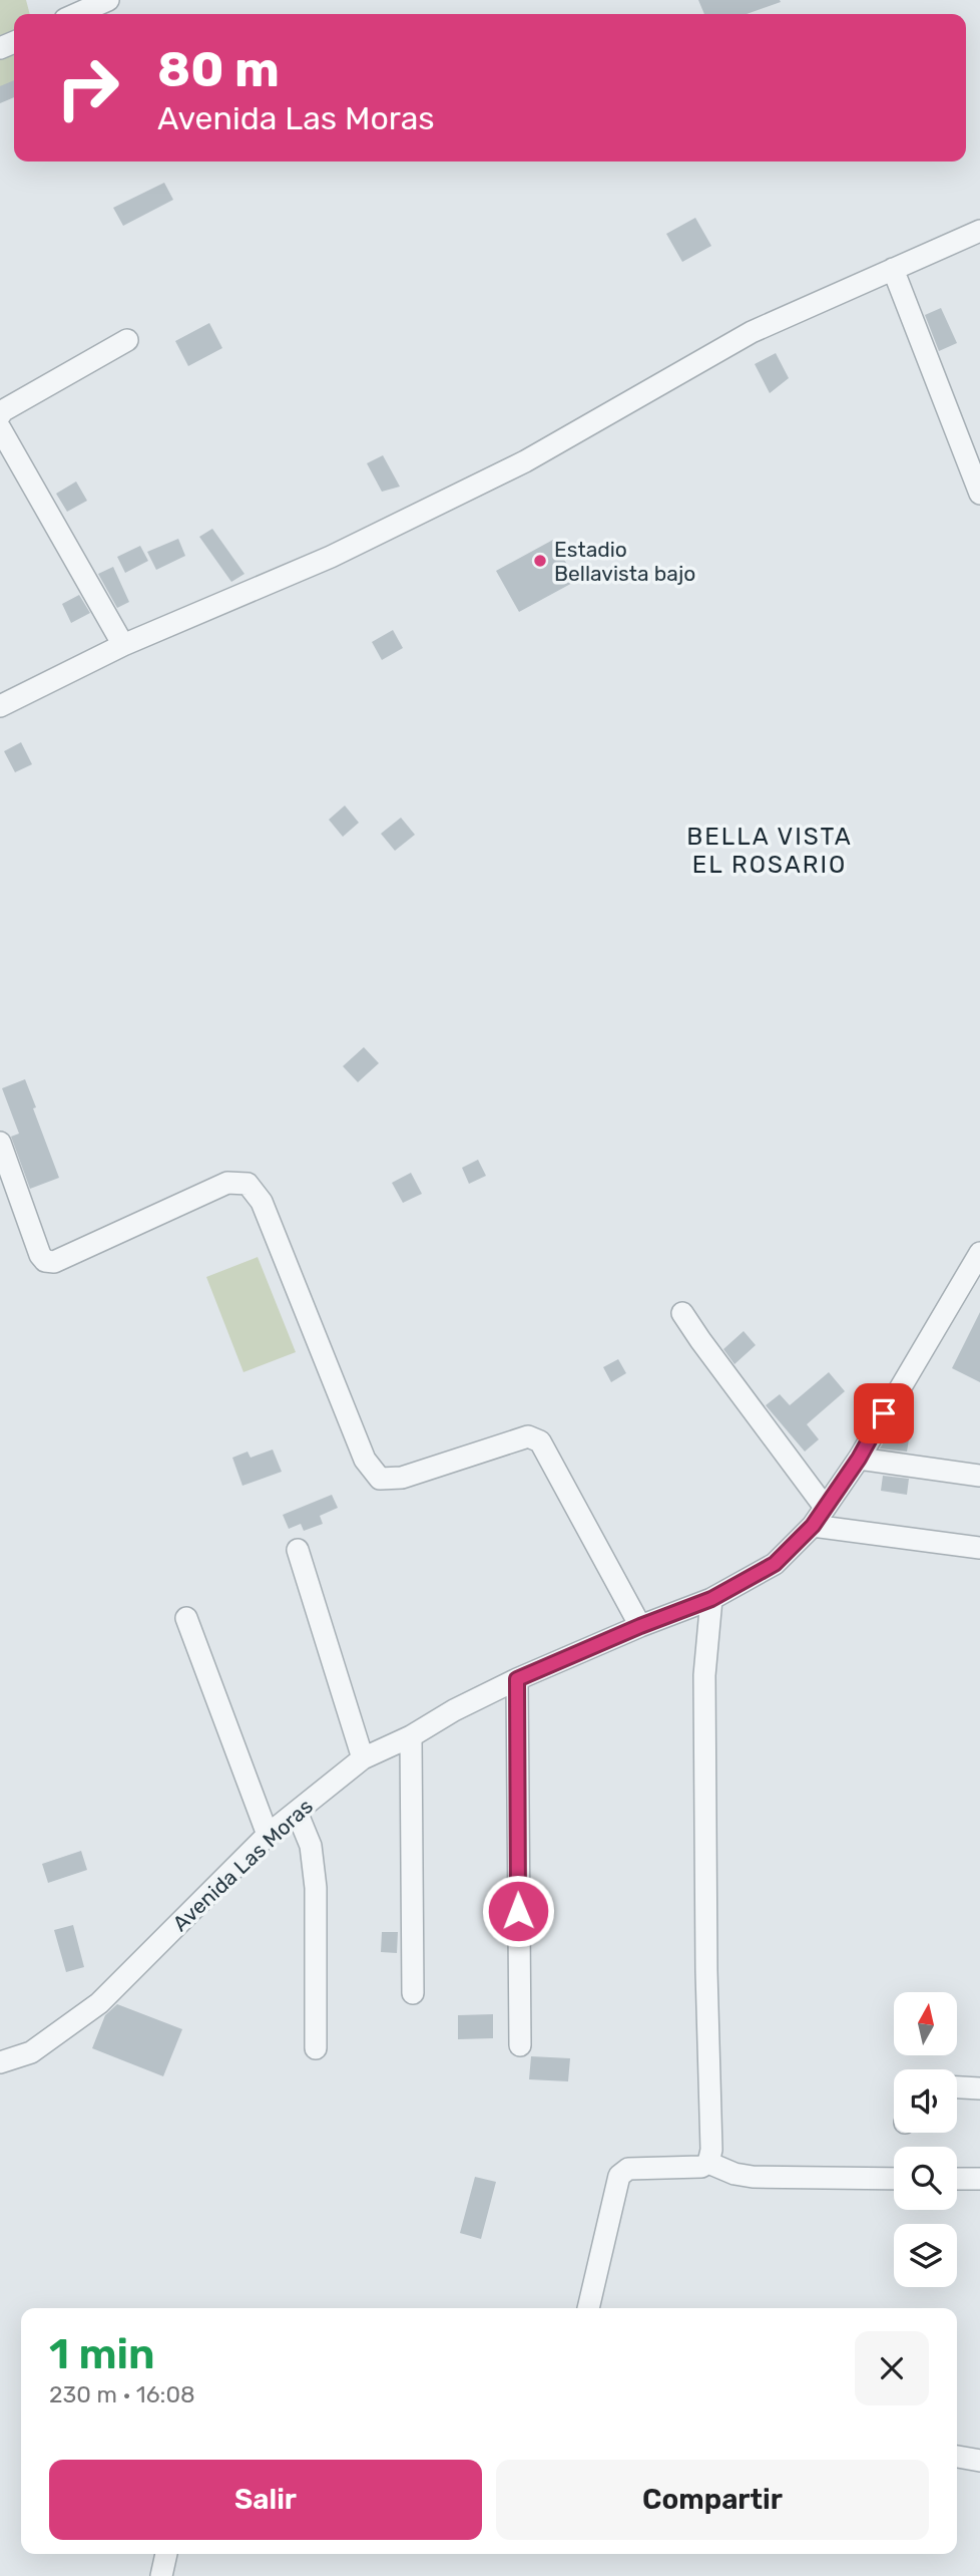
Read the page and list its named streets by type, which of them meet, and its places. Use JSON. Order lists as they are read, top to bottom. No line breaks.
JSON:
{"streets":{"street":["Avenida Las Moras"]},"districts":["BELLA VISTA EL ROSARIO"],"places":["Estadio Bellavista bajo"],"north":"top","page":{"turn":["80 m","Avenida Las Moras"],"heading":["1 min","230 m · 16:08"],"buttons":["Salir","Compartir"]}}
